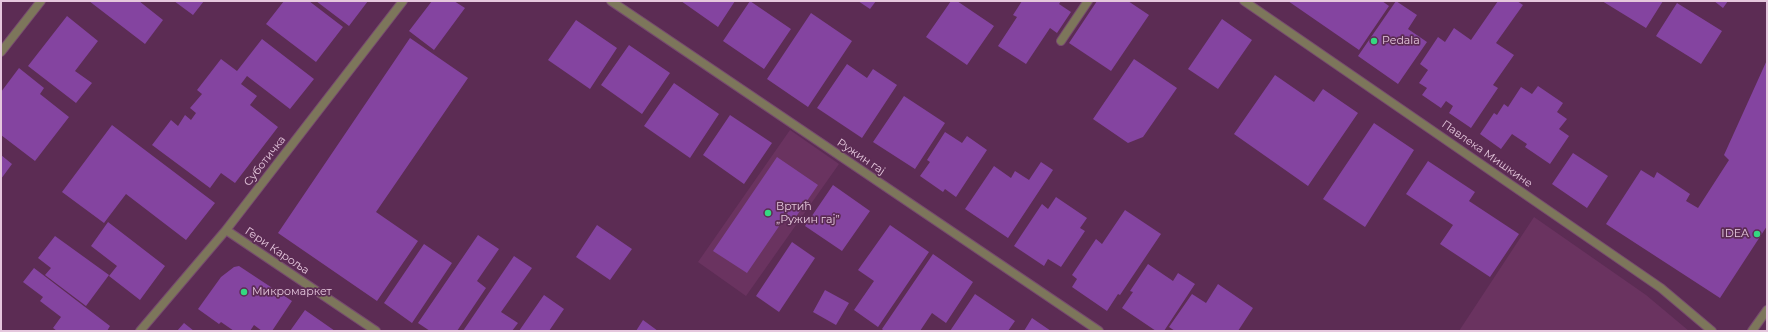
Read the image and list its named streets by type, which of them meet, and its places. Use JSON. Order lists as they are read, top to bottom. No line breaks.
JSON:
{"streets":{"street":["Павлека Мишкине","Ружин гај","Суботичка","Гери Кароља"]},"crossings":[["Суботичка","Гери Кароља"]],"places":["Pedala","Вртић „Ружин гај”","IDEA","Микромаркет"]}
